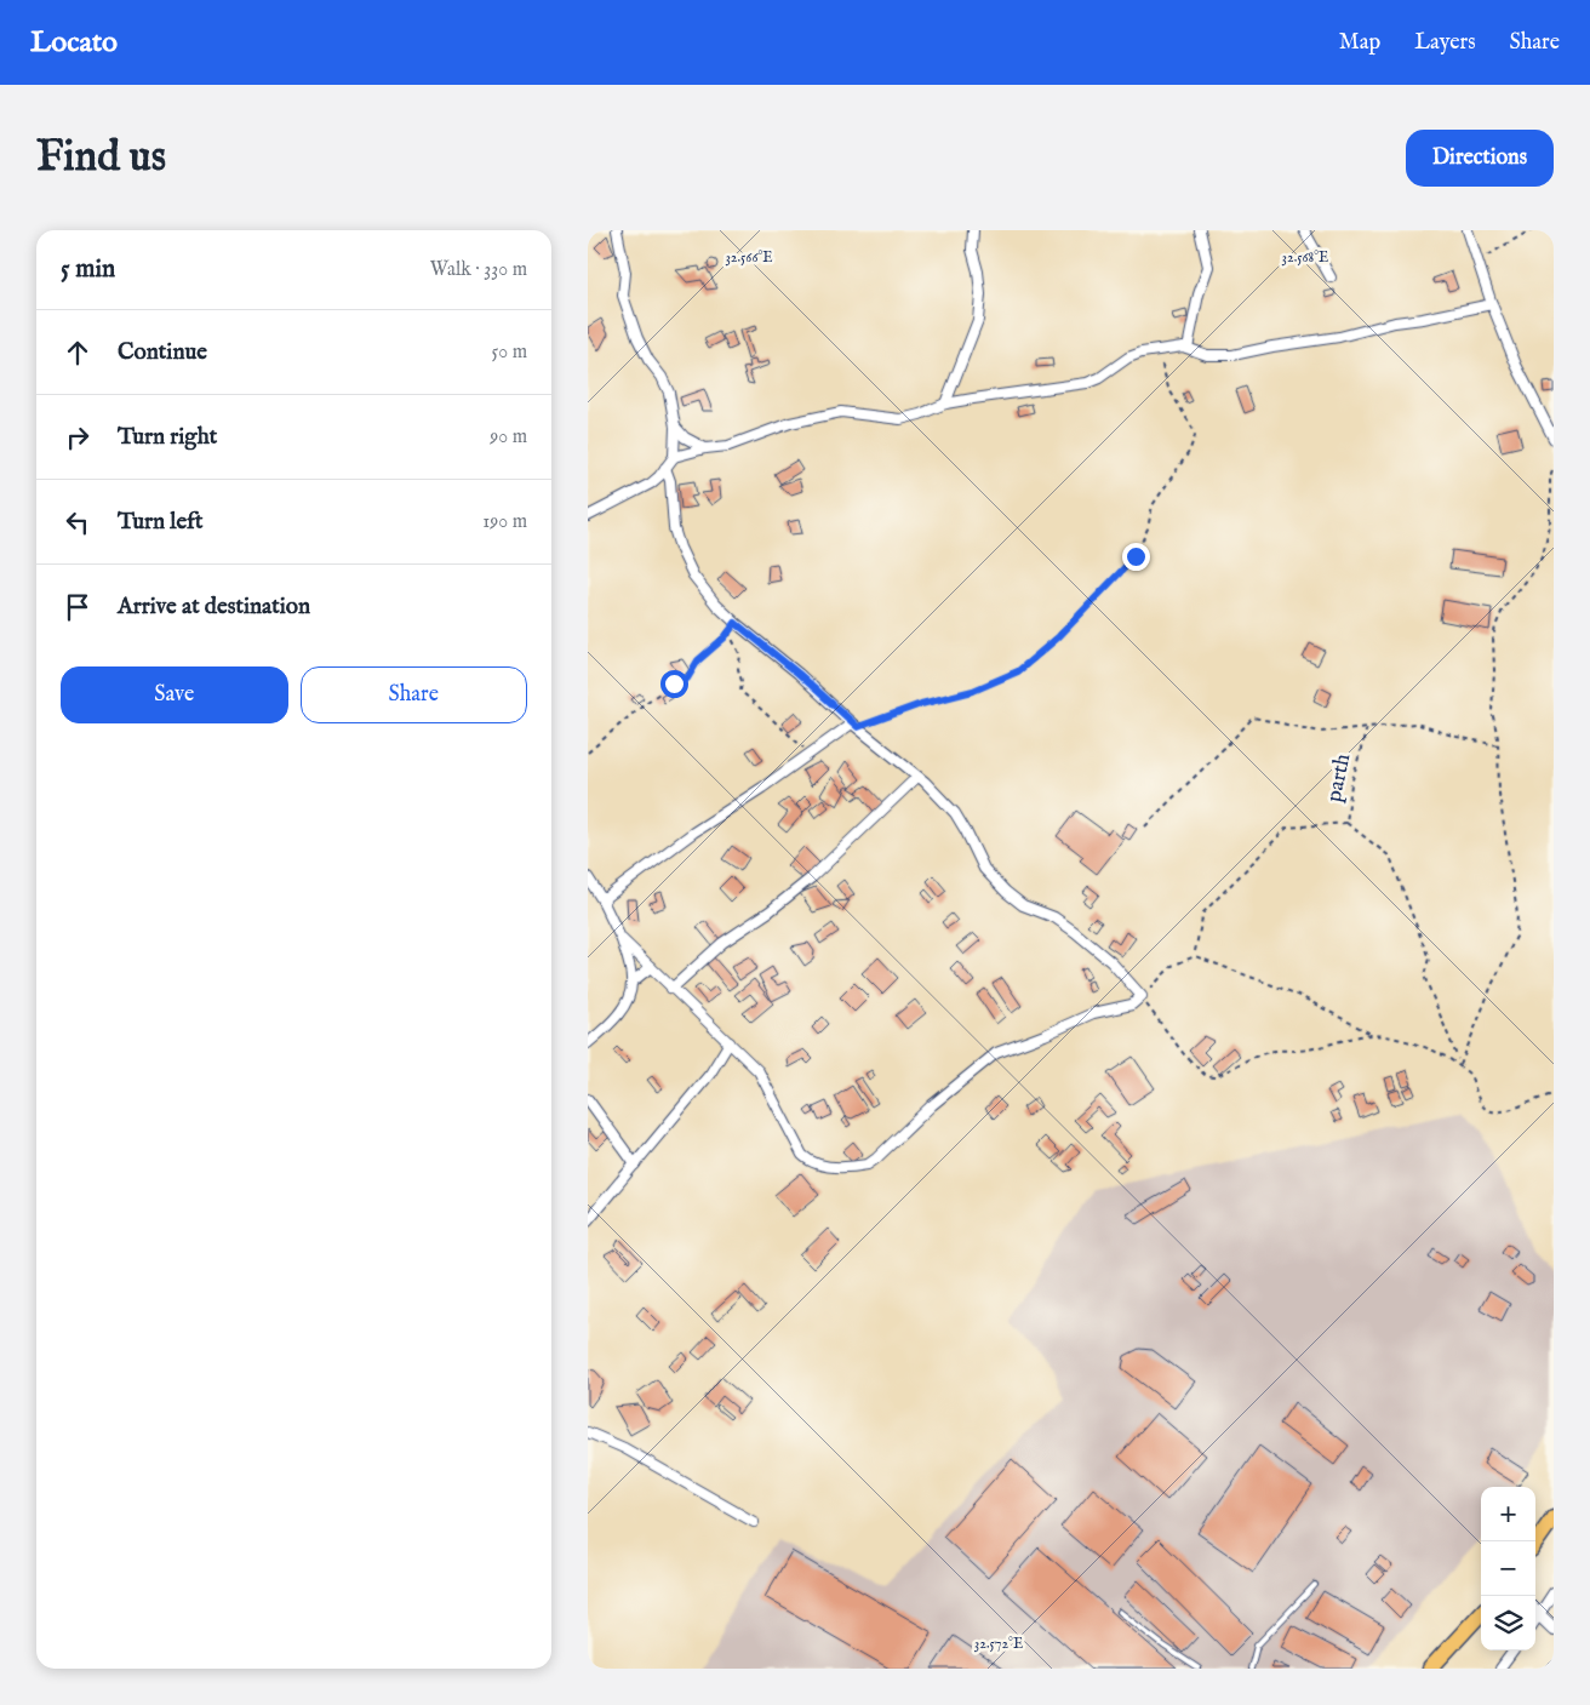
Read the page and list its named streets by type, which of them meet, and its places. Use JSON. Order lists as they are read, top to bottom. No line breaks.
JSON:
{"streets":{"path":["parth"]},"page":{"header":"Locato","nav":["Map","Layers","Share"],"buttons":["Directions",["Save","Share"]],"title":"Find us","heading":["5 min","Walk · 330 m"],"list":[["Continue","50 m"],["Turn right","90 m"],["Turn left","190 m"],"Arrive at destination"],"map_buttons":["+","−"]},"coordinates":["32.566°E","32.568°E","32.572°E"]}
